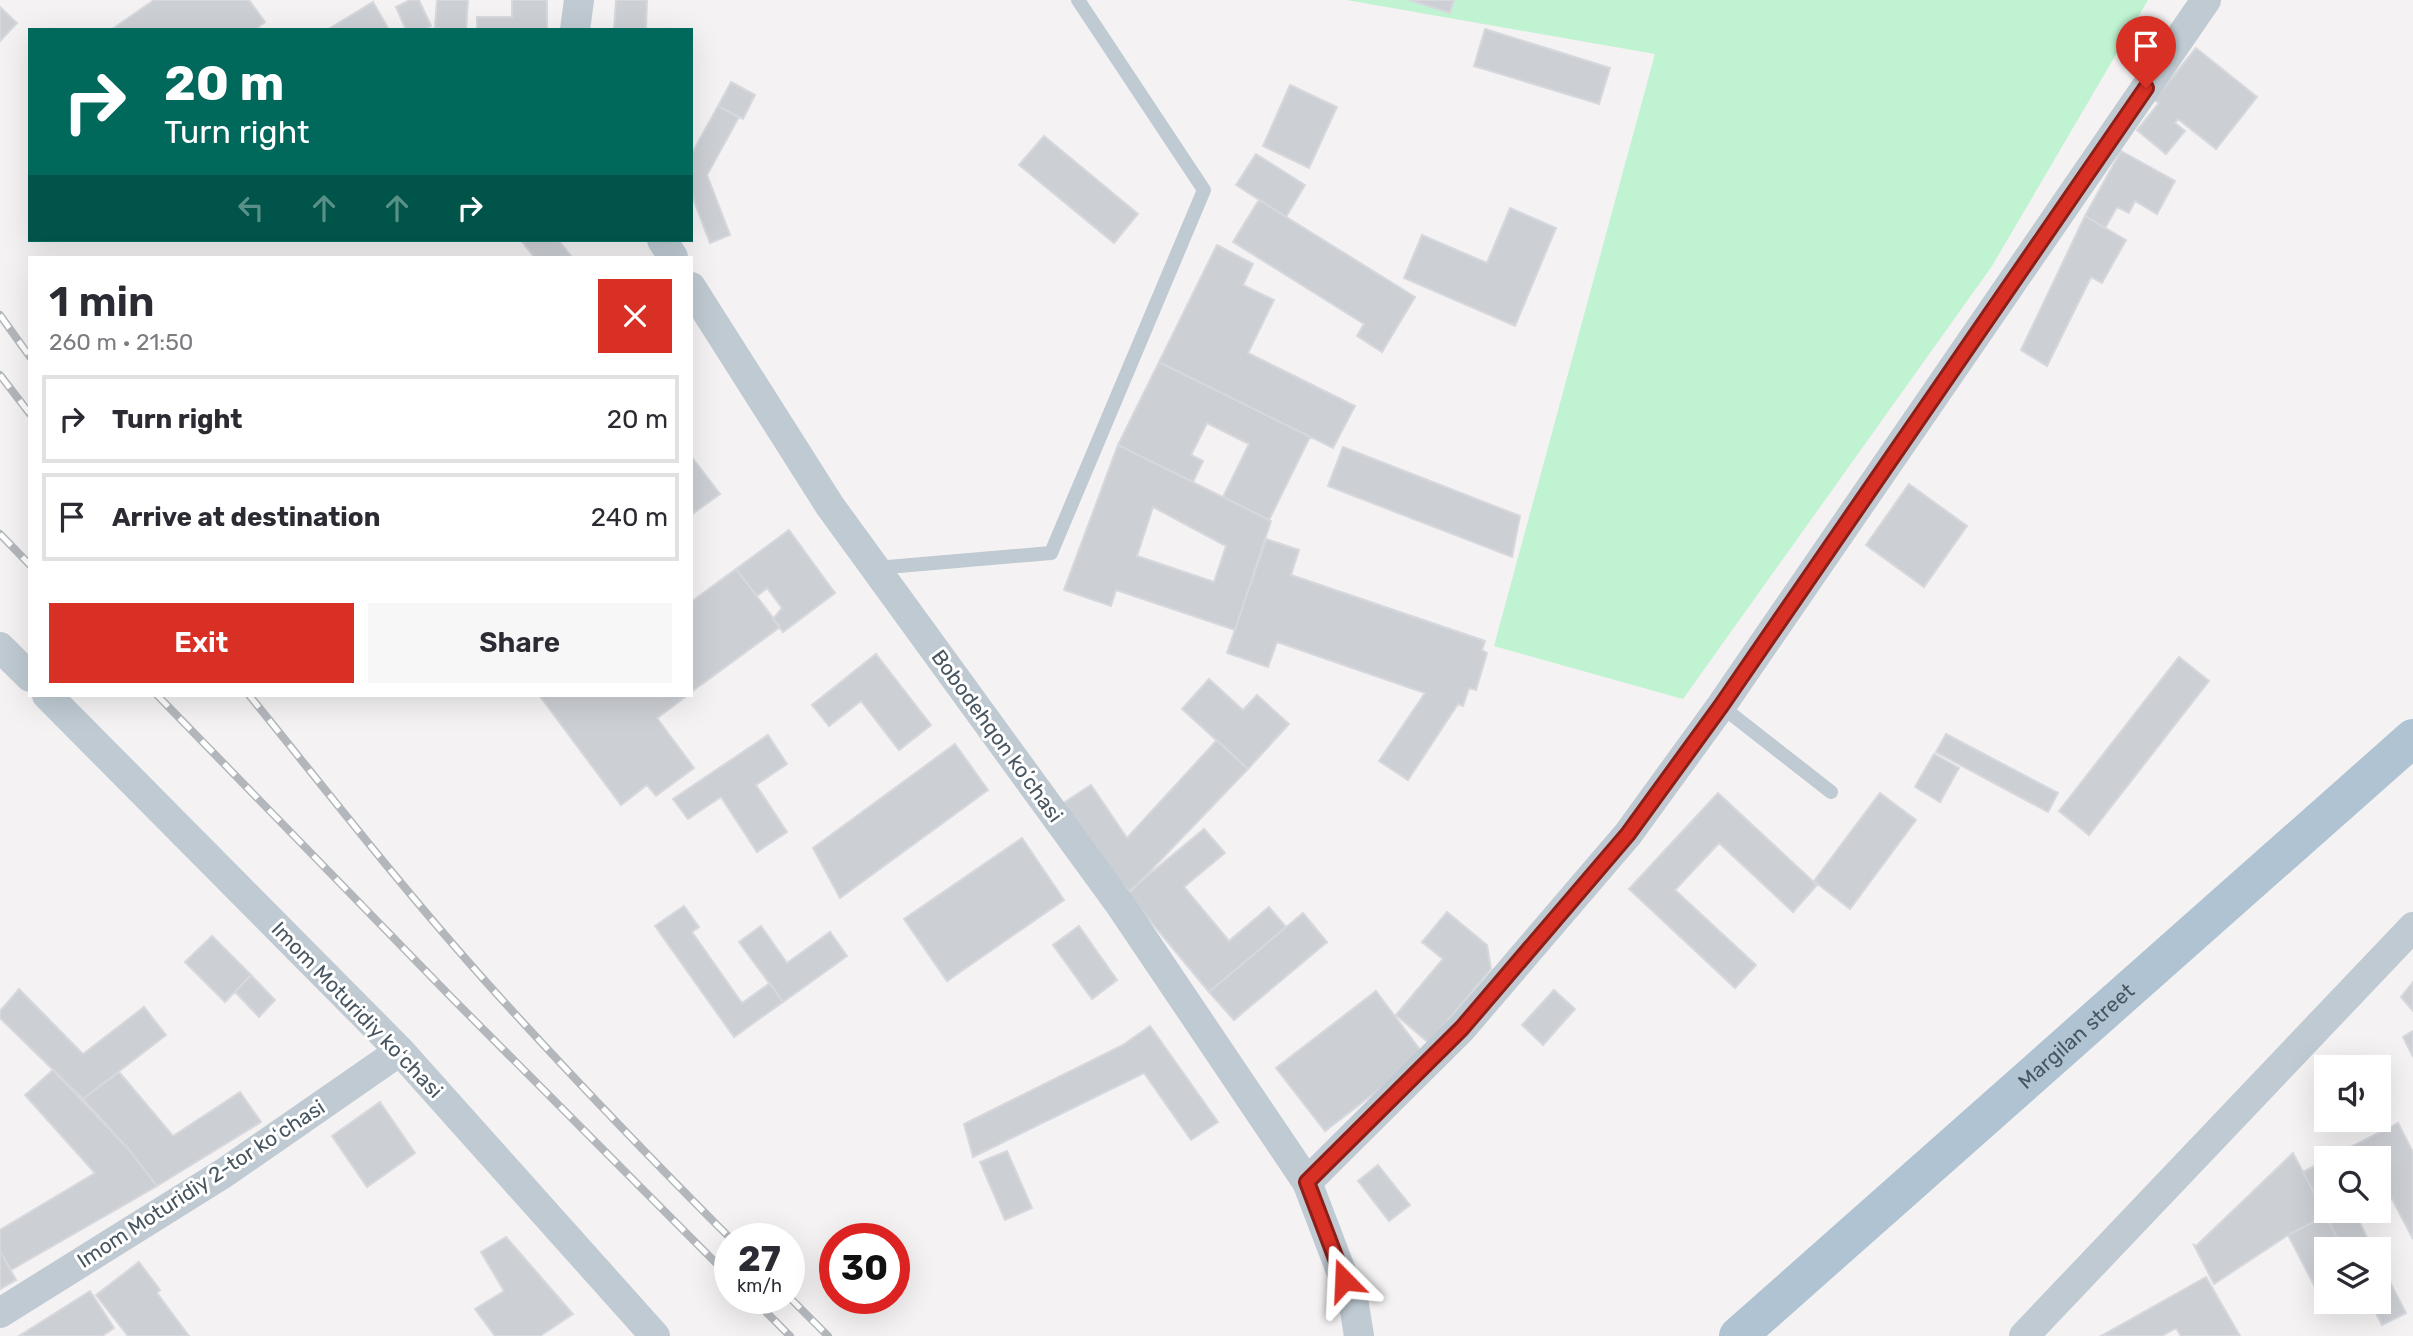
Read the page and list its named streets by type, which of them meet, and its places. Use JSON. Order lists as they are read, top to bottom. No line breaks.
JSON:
{"streets":{"main road":["Margilan street"],"street":["Bobodehqon koʼchasi","Imom Moturidiy koʻchasi","Imom Moturidiy 2-tor koʻchasi"]},"crossings":[["Imom Moturidiy koʻchasi","Imom Moturidiy 2-tor koʻchasi"]],"page":{"turn":["20 m","Turn right"],"heading":["1 min","260 m · 21:50"],"list":[{"name":"Turn right","value":"20 m"},{"name":"Arrive at destination","value":"240 m"}],"buttons":["Exit","Share"],"speed":"27 km/h","limit":"30"}}
